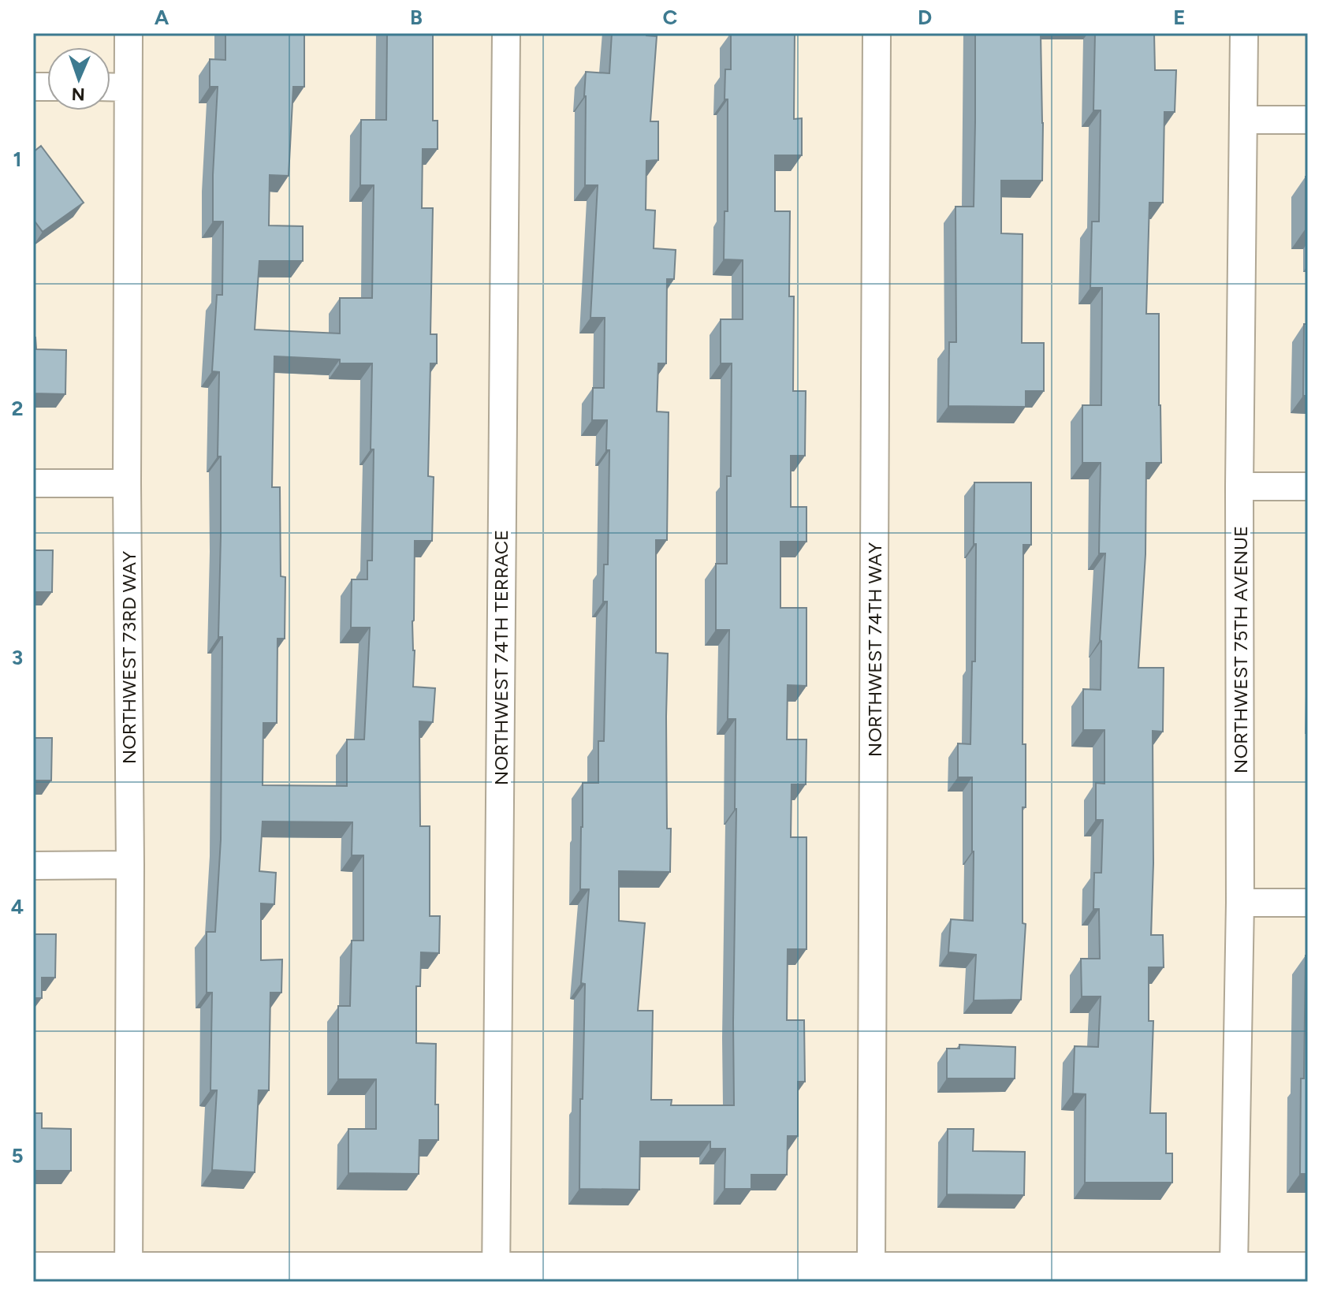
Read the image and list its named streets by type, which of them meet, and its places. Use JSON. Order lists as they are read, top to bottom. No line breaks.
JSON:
{"streets":{"street":["NORTHWEST 74TH WAY","NORTHWEST 75TH AVENUE","NORTHWEST 73RD WAY","NORTHWEST 74TH TERRACE"]},"north":"bottom","grid":{"columns":["A","B","C","D","E"],"rows":["1","2","3","4","5"]}}
